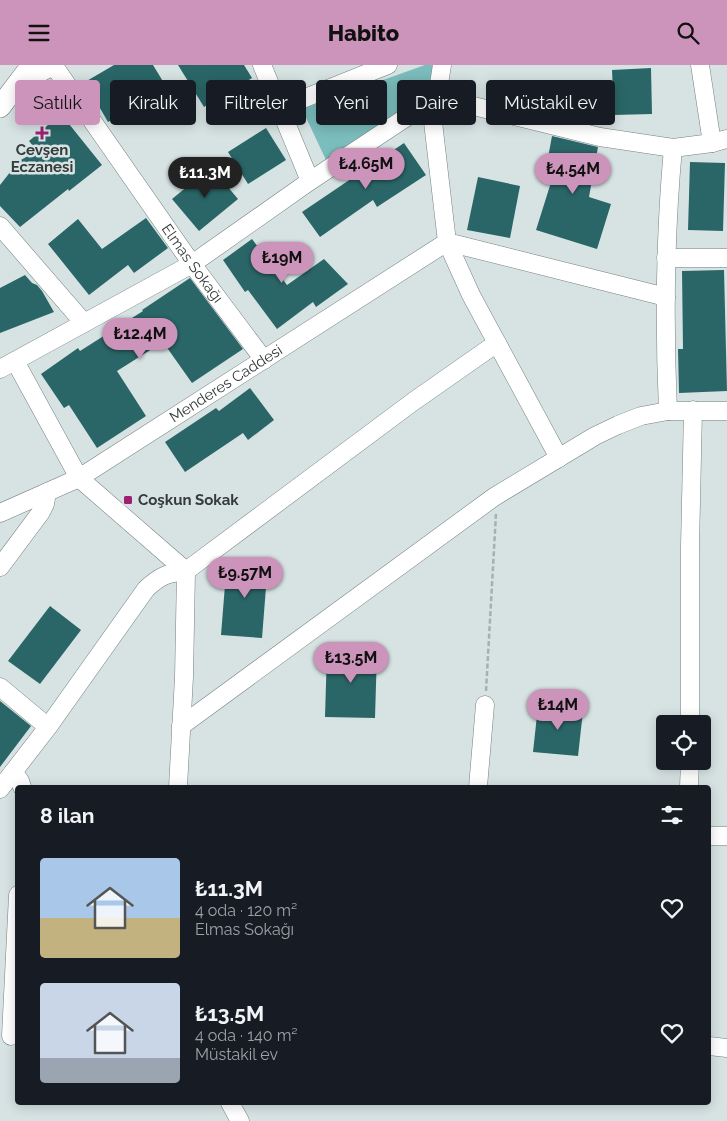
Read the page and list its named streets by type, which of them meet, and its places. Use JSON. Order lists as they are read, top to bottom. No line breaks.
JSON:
{"streets":{"street":["Elmas Sokağı","Menderes Caddesi"]},"crossings":[["Elmas Sokağı","Menderes Caddesi"]],"places":{"health":["Cevşen Eczanesi"],"transit":["Coşkun Sokak"]},"page":{"header":"Habito","chip":["Satılık","Kiralık","Filtreler","Yeni","Daire","Müstakil ev"],"price":["₺4.65M","₺4.54M","₺11.3M","₺19M","₺12.4M","₺9.57M","₺13.5M","₺14M"],"heading":"8 ilan","list":[{"name":"₺11.3M","note":"4 oda · 120 m² · Elmas Sokağı"},{"name":"₺13.5M","note":"4 oda · 140 m² · Müstakil ev"}]}}
